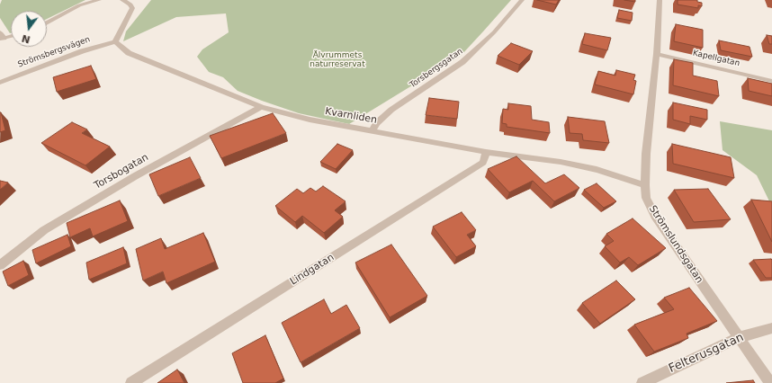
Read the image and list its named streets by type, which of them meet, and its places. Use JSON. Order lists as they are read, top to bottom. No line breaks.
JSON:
{"streets":{"street":["Strömsbergsvägen","Kapellgatan","Torsbergsgatan","Kvarnliden","Torsbogatan","Strömslundsgatan","Lindgatan","Felterusgatan"]},"crossings":[["Strömsbergsvägen","Kvarnliden"],["Kapellgatan","Strömslundsgatan"],["Torsbergsgatan","Kvarnliden"],["Kvarnliden","Torsbogatan"],["Kvarnliden","Strömslundsgatan"],["Kvarnliden","Lindgatan"],["Strömslundsgatan","Felterusgatan"]],"parks":["Älvrummets naturreservat"],"north":"bottom"}
